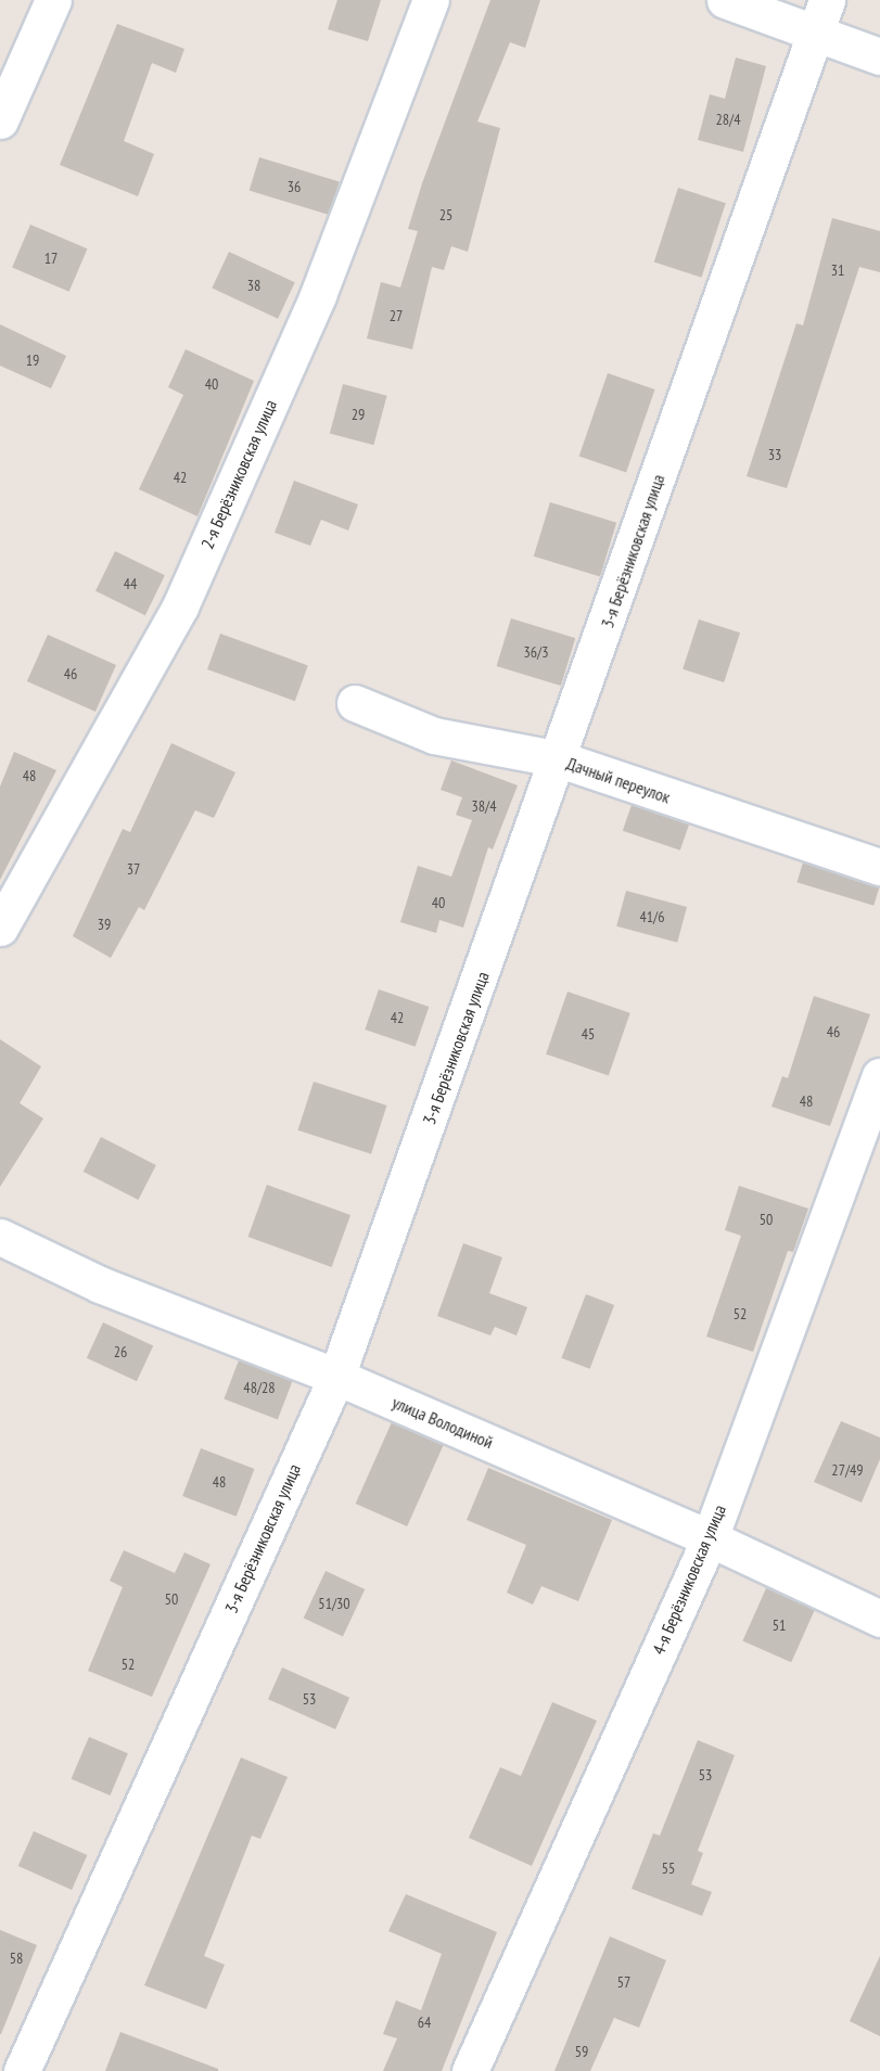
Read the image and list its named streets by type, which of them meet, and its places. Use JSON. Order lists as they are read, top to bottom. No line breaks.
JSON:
{"streets":{"street":["2-я Берёзниковская улица","3-я Берёзниковская улица","Дачный переулок","улица Володиной","4-я Берёзниковская улица"]},"crossings":[["3-я Берёзниковская улица","Дачный переулок"],["3-я Берёзниковская улица","улица Володиной"],["улица Володиной","4-я Берёзниковская улица"]],"house_numbers":["28/4","36","25","17","31","38","27","19","40","29","33","42","44","36/3","46","48","38/4","37","40","41/6","39","42","46","45","48","50","52","26","48/28","27/49","48","50","51/30","51","52","53","53","55","58","57","64","59"]}
